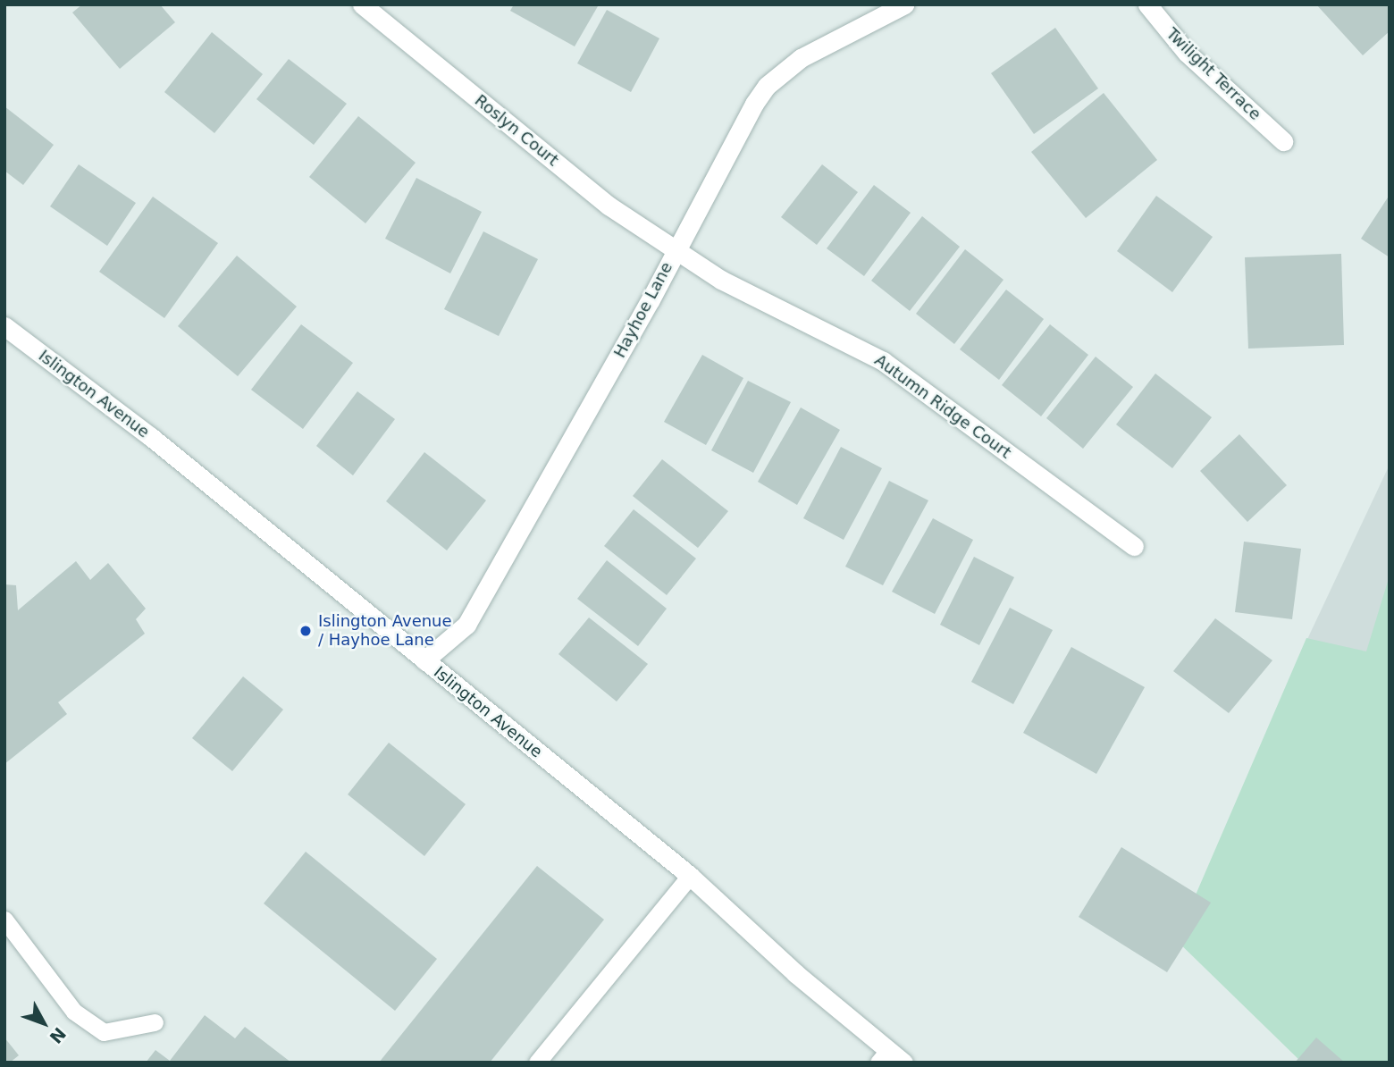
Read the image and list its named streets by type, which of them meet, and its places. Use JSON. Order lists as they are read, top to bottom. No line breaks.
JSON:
{"streets":{"street":["Twilight Terrace","Roslyn Court","Hayhoe Lane","Islington Avenue","Autumn Ridge Court"]},"crossings":[["Roslyn Court","Hayhoe Lane"],["Roslyn Court","Autumn Ridge Court"],["Hayhoe Lane","Islington Avenue"],["Hayhoe Lane","Autumn Ridge Court"]],"places":["Islington Avenue / Hayhoe Lane"],"north":"bottom right"}
